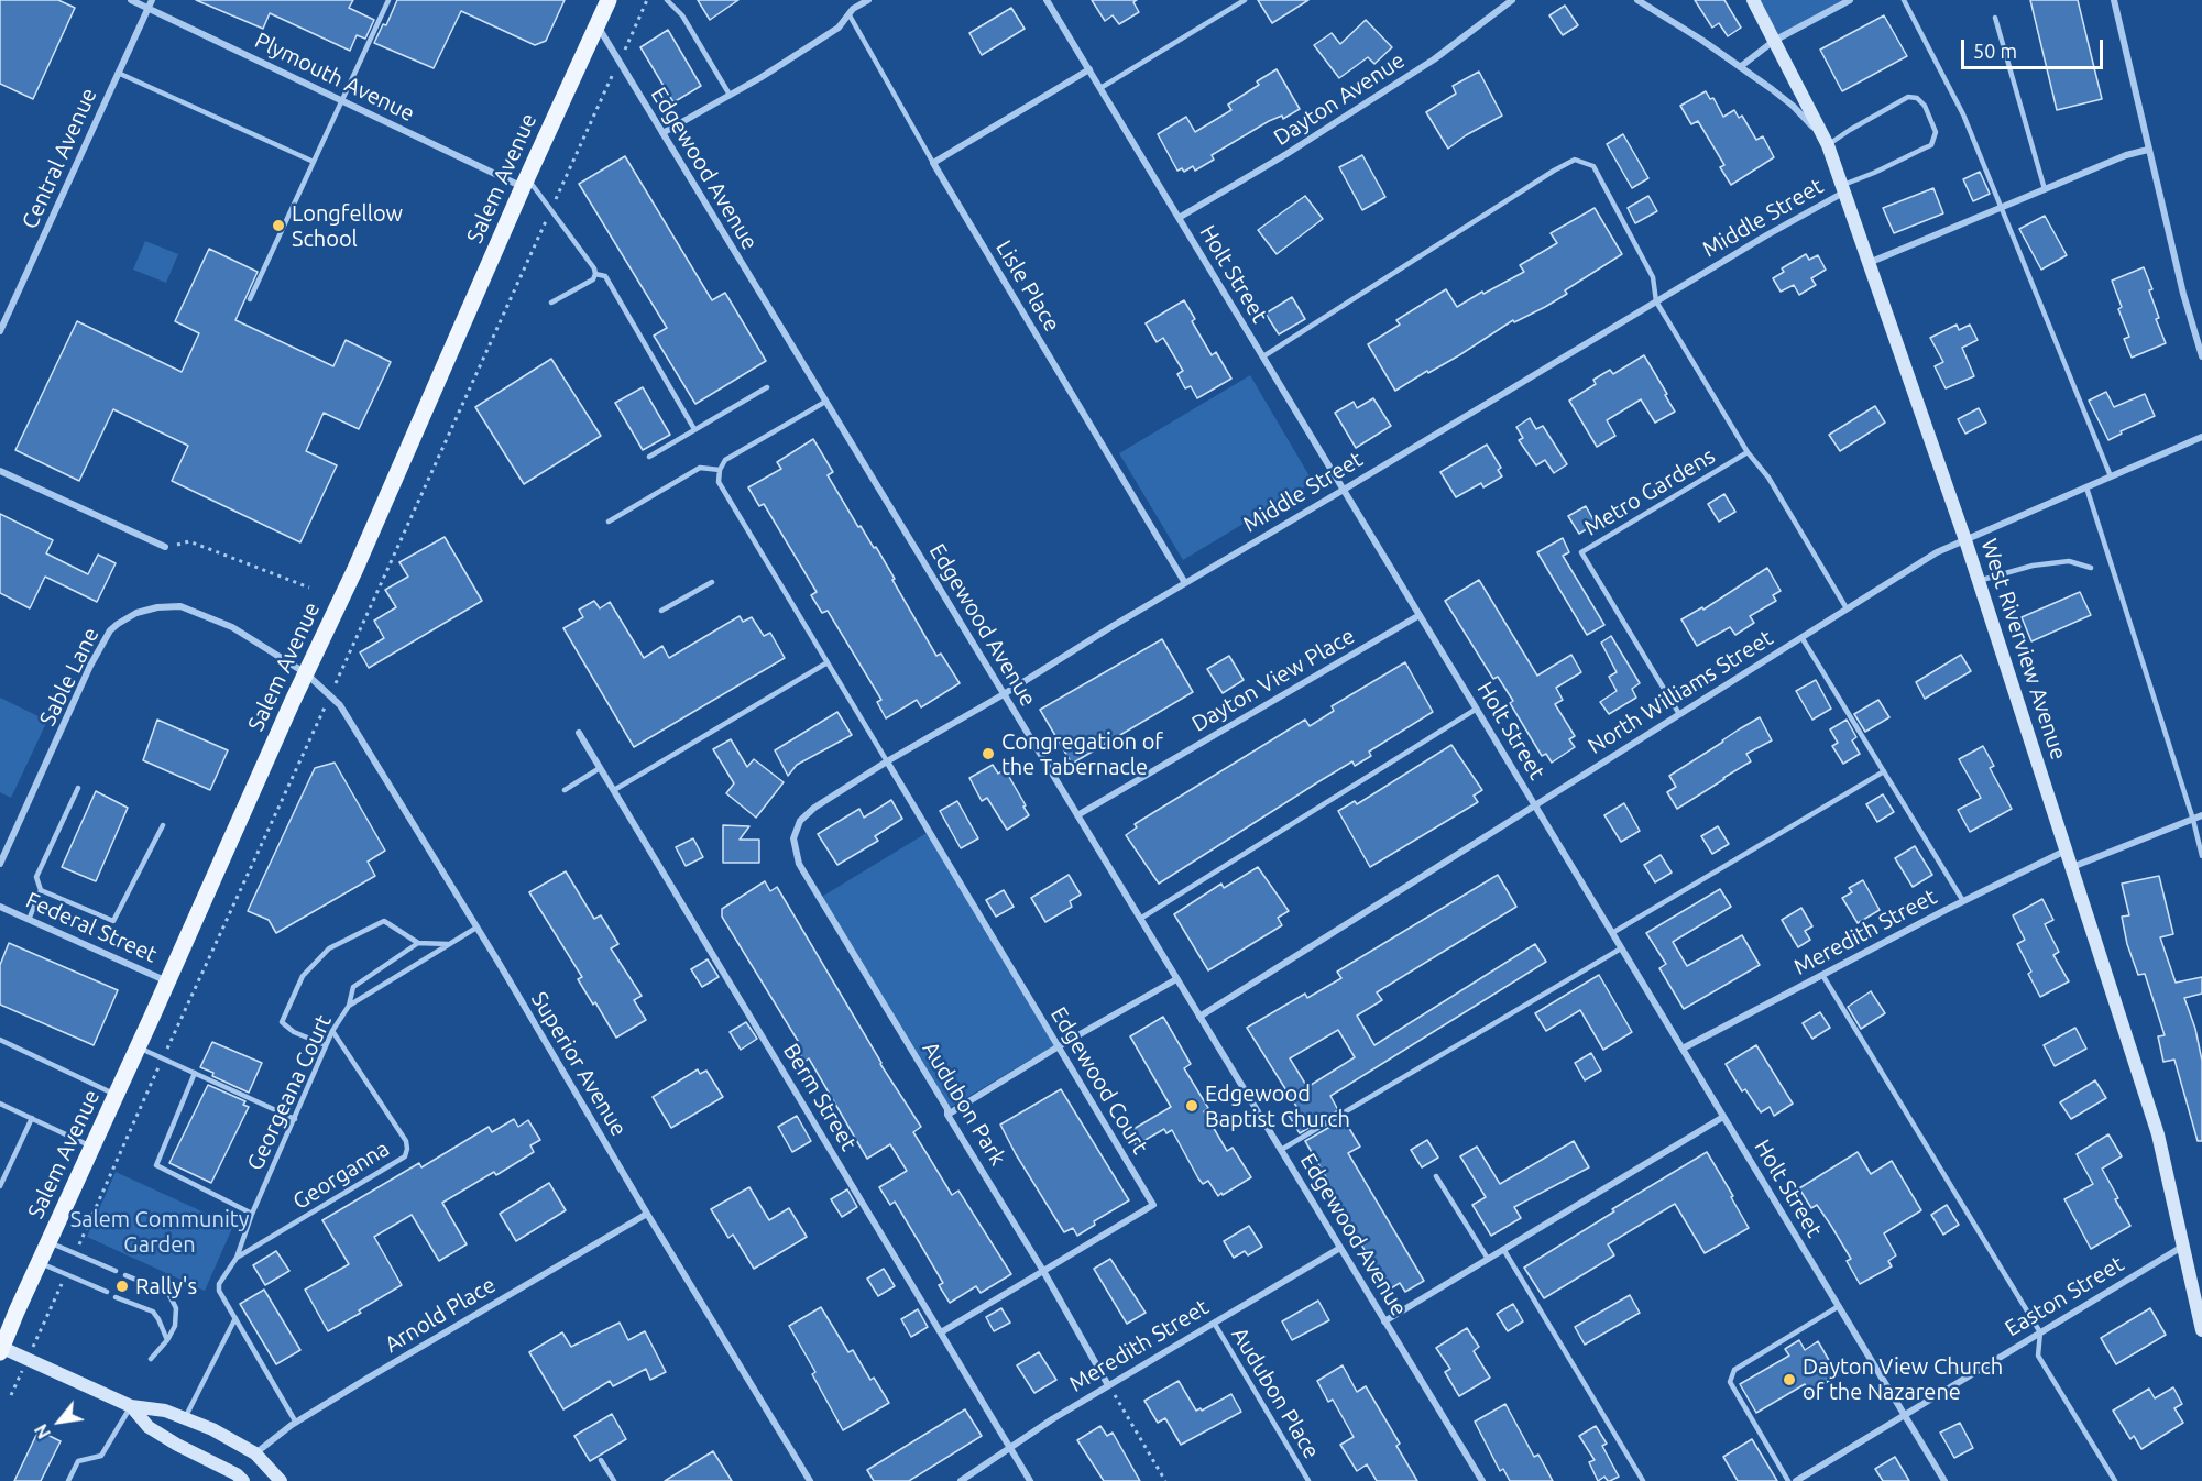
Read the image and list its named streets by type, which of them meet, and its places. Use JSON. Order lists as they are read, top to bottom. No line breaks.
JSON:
{"streets":{"main road":["Salem Avenue"],"street":["Plymouth Avenue","Dayton Avenue","Central Avenue","Edgewood Avenue","Middle Street","Holt Street","Lisle Place","West Riverview Avenue","Sable Lane","Dayton View Place","North Williams Street","Federal Street","Meredith Street","Superior Avenue","Edgewood Court","Berm Street","Audubon Park","Easton Street","Arnold Place"],"lane":["Metro Gardens","Georgeana Court","Georganna","Audubon Place"]},"crossings":[["Plymouth Avenue","Central Avenue"],["Plymouth Avenue","Salem Avenue"],["Dayton Avenue","Holt Street"],["Edgewood Avenue","Salem Avenue"],["Edgewood Avenue","Middle Street"],["Edgewood Avenue","Dayton View Place"],["Edgewood Avenue","North Williams Street"],["Edgewood Avenue","Meredith Street"],["Salem Avenue","Sable Lane"],["Salem Avenue","Federal Street"],["Salem Avenue","Superior Avenue"],["Middle Street","Holt Street"],["Middle Street","Lisle Place"],["Middle Street","Metro Gardens"],["Middle Street","West Riverview Avenue"],["Middle Street","Edgewood Court"],["Middle Street","Audubon Park"],["Holt Street","Metro Gardens"],["Holt Street","Dayton View Place"],["Holt Street","North Williams Street"],["Holt Street","Meredith Street"],["Holt Street","Easton Street"],["Metro Gardens","North Williams Street"],["West Riverview Avenue","North Williams Street"],["West Riverview Avenue","Meredith Street"],["West Riverview Avenue","Easton Street"],["Sable Lane","Superior Avenue"],["Meredith Street","Berm Street"],["Meredith Street","Audubon Park"],["Meredith Street","Audubon Place"],["Superior Avenue","Georgeana Court"],["Superior Avenue","Arnold Place"],["Edgewood Court","Berm Street"],["Edgewood Court","Audubon Park"],["Georgeana Court","Georganna"]],"parks":["Salem Community Garden"],"places":["Longfellow School","Congregation of the Tabernacle","Edgewood Baptist Church","Rally's","Dayton View Church of the Nazarene"],"scale_bar":"50 m","north":"bottom left"}
